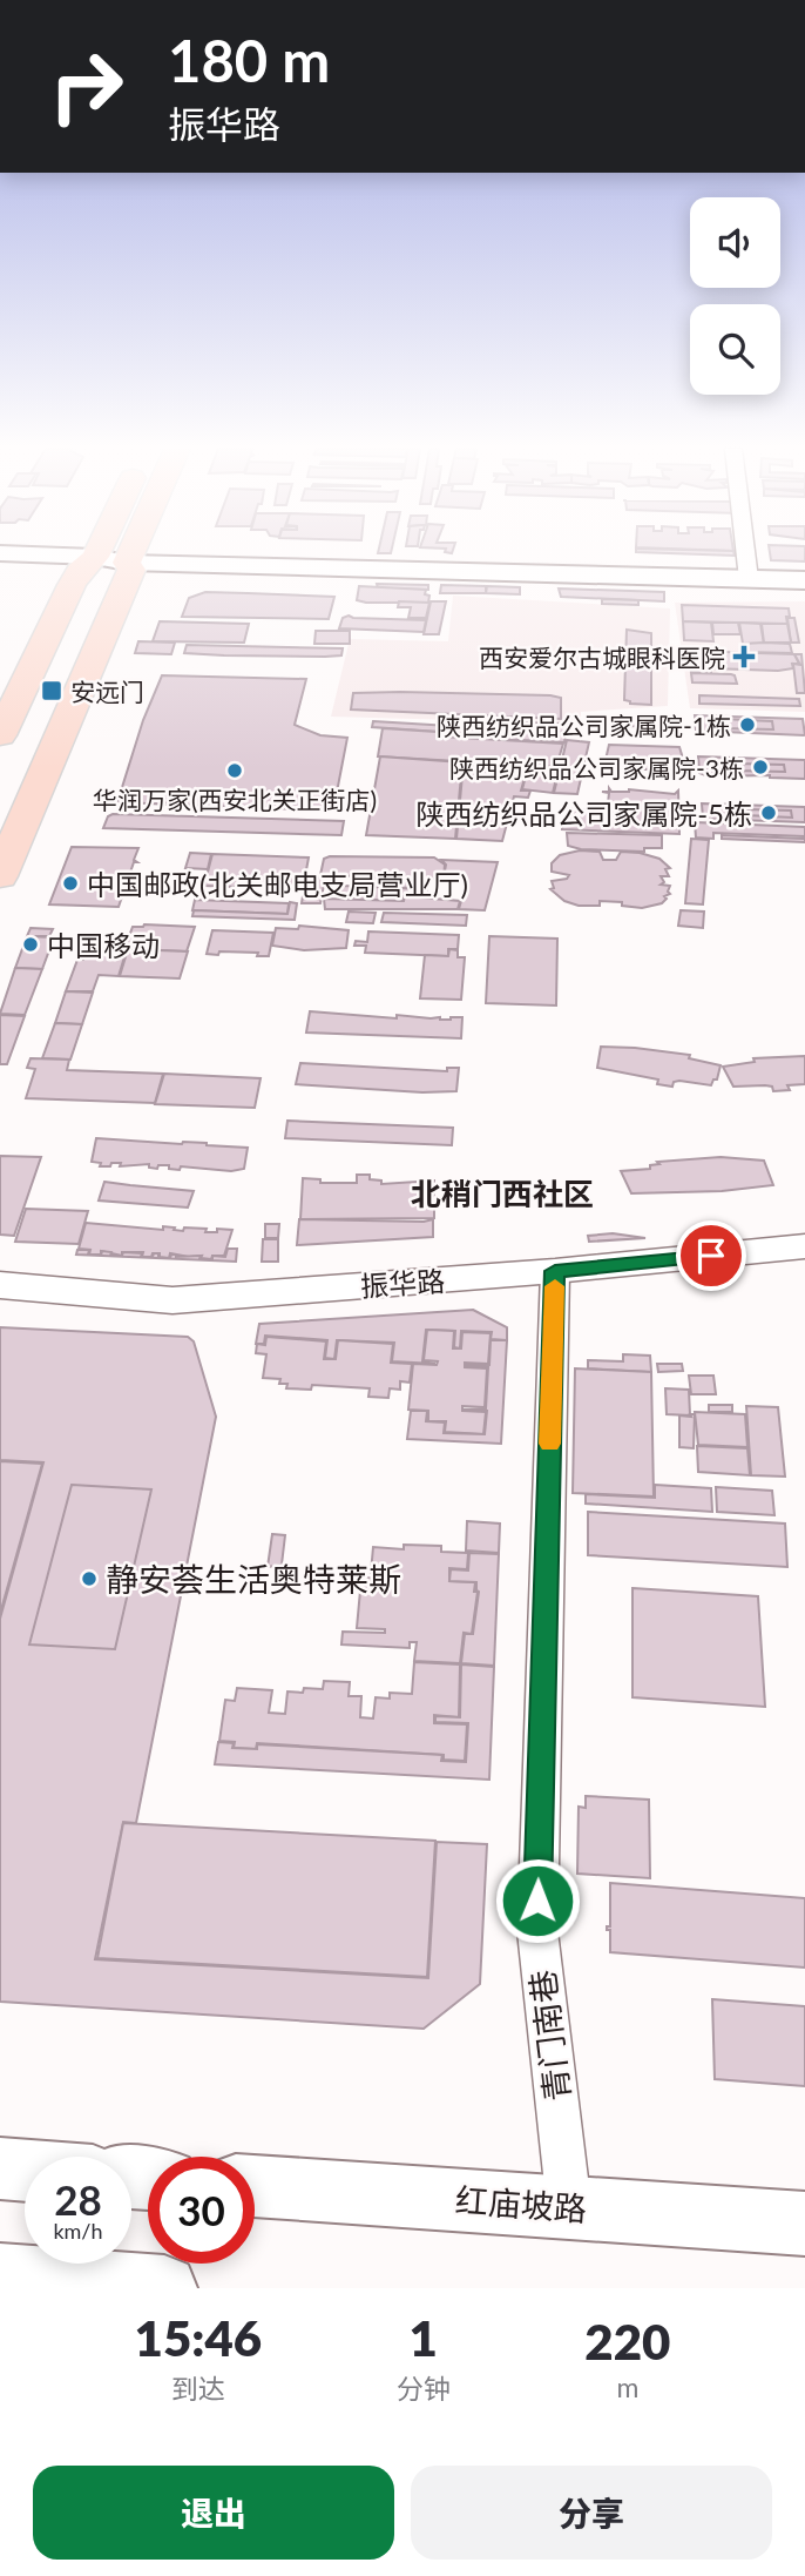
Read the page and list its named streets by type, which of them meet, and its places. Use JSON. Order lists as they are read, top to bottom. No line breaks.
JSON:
{"streets":{"main road":["红庙坡路"],"street":["振华路","青门南巷"]},"crossings":[["振华路","青门南巷"],["青门南巷","红庙坡路"]],"districts":["北稍门西社区"],"places":{"health":["西安爱尔古城眼科医院"],"transit":["安远门"],"other":["陕西纺织品公司家属院-1栋","陕西纺织品公司家属院-3栋","华润万家(西安北关正街店)","陕西纺织品公司家属院-5栋","中国邮政(北关邮电支局营业厅)","中国移动","静安荟生活奥特莱斯"]},"page":{"turn":["180 m","振华路"],"speed":"28 km/h","limit":"30","eta":["15:46","到达","1","分钟","220","m"],"buttons":["退出","分享"]}}
